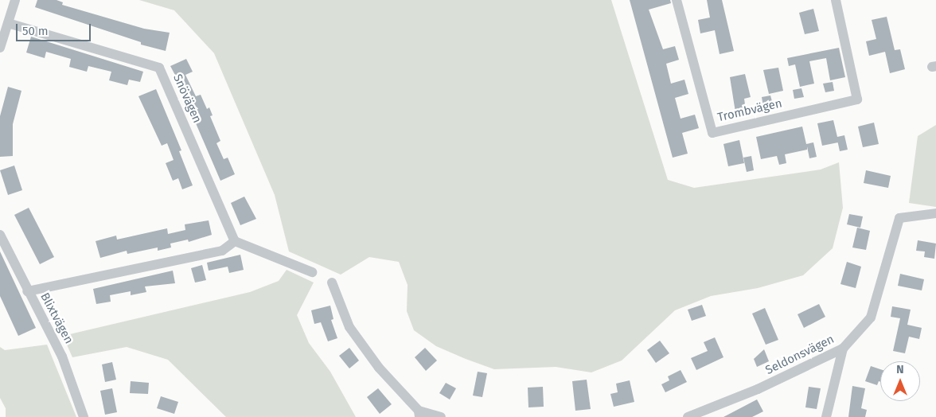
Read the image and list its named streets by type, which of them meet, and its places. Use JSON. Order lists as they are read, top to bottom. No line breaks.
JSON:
{"streets":{"street":["Snövägen","Trombvägen","Blixtvägen","Seldonsvägen"]},"scale_bar":"50 m","north":"top"}
